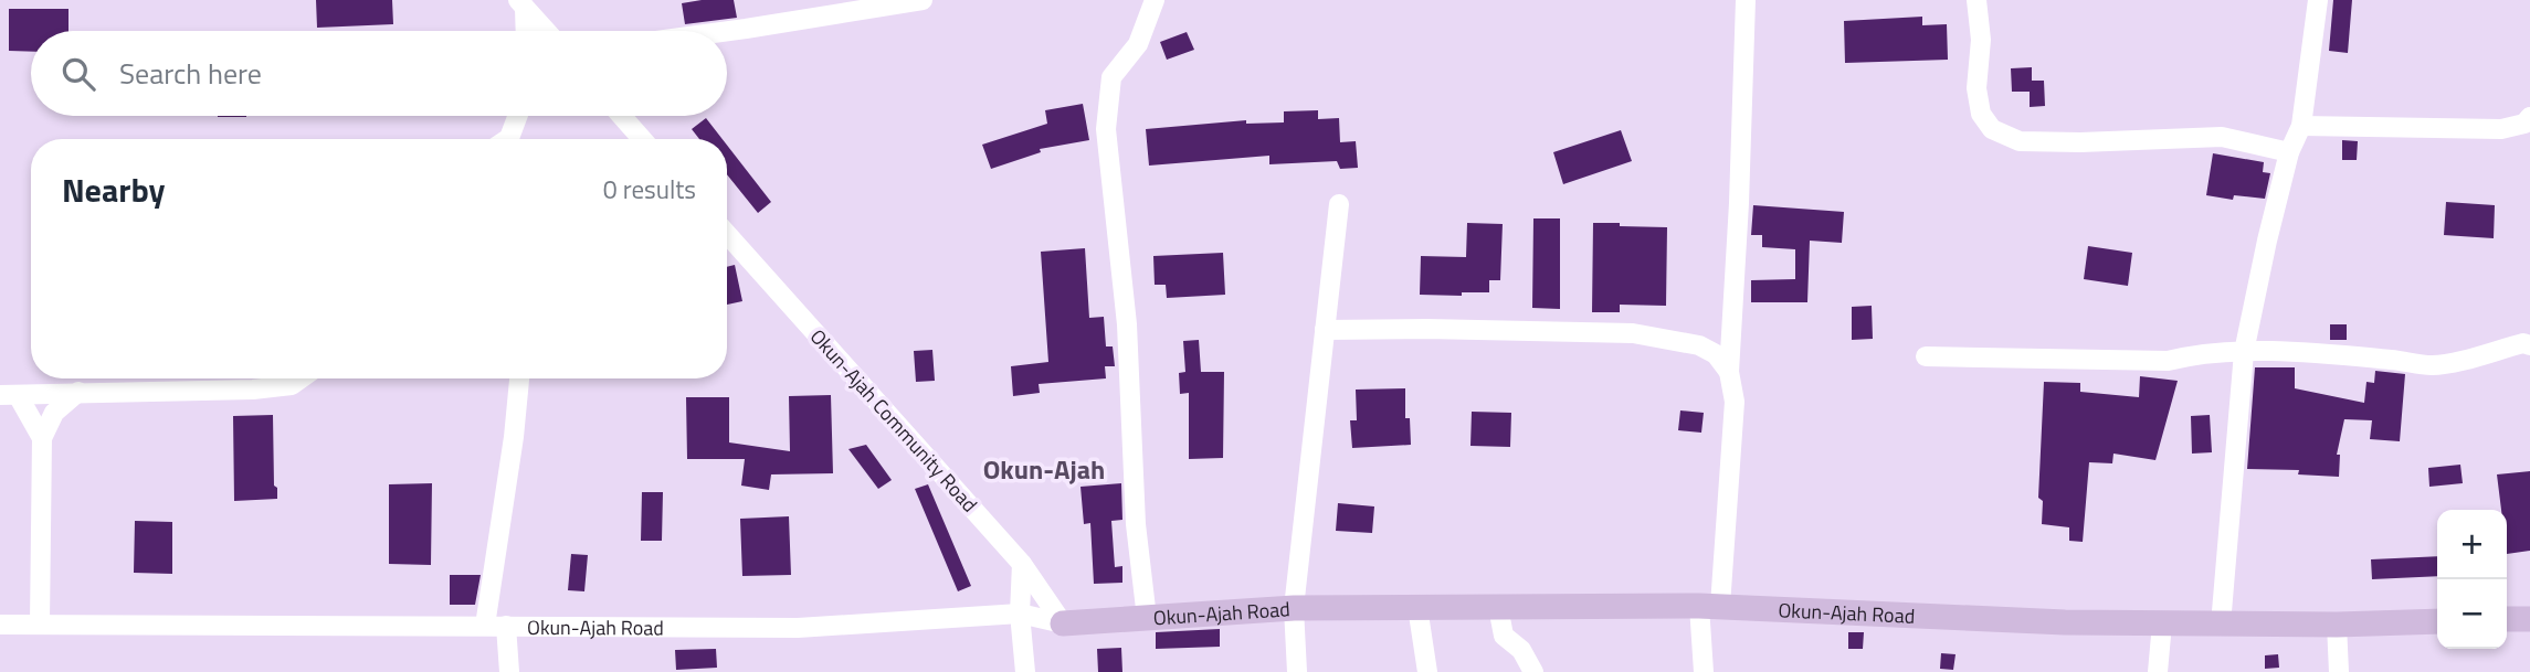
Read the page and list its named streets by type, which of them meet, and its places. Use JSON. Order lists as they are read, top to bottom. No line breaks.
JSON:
{"streets":{"main road":["Okun-Ajah Road"],"street":["Okun-Ajah Community Road"]},"crossings":[["Okun-Ajah Community Road","Okun-Ajah Road"]],"districts":["Okun-Ajah"],"page":{"search":"Search here","heading":["Nearby","0 results"],"map_buttons":["+","−"]}}
